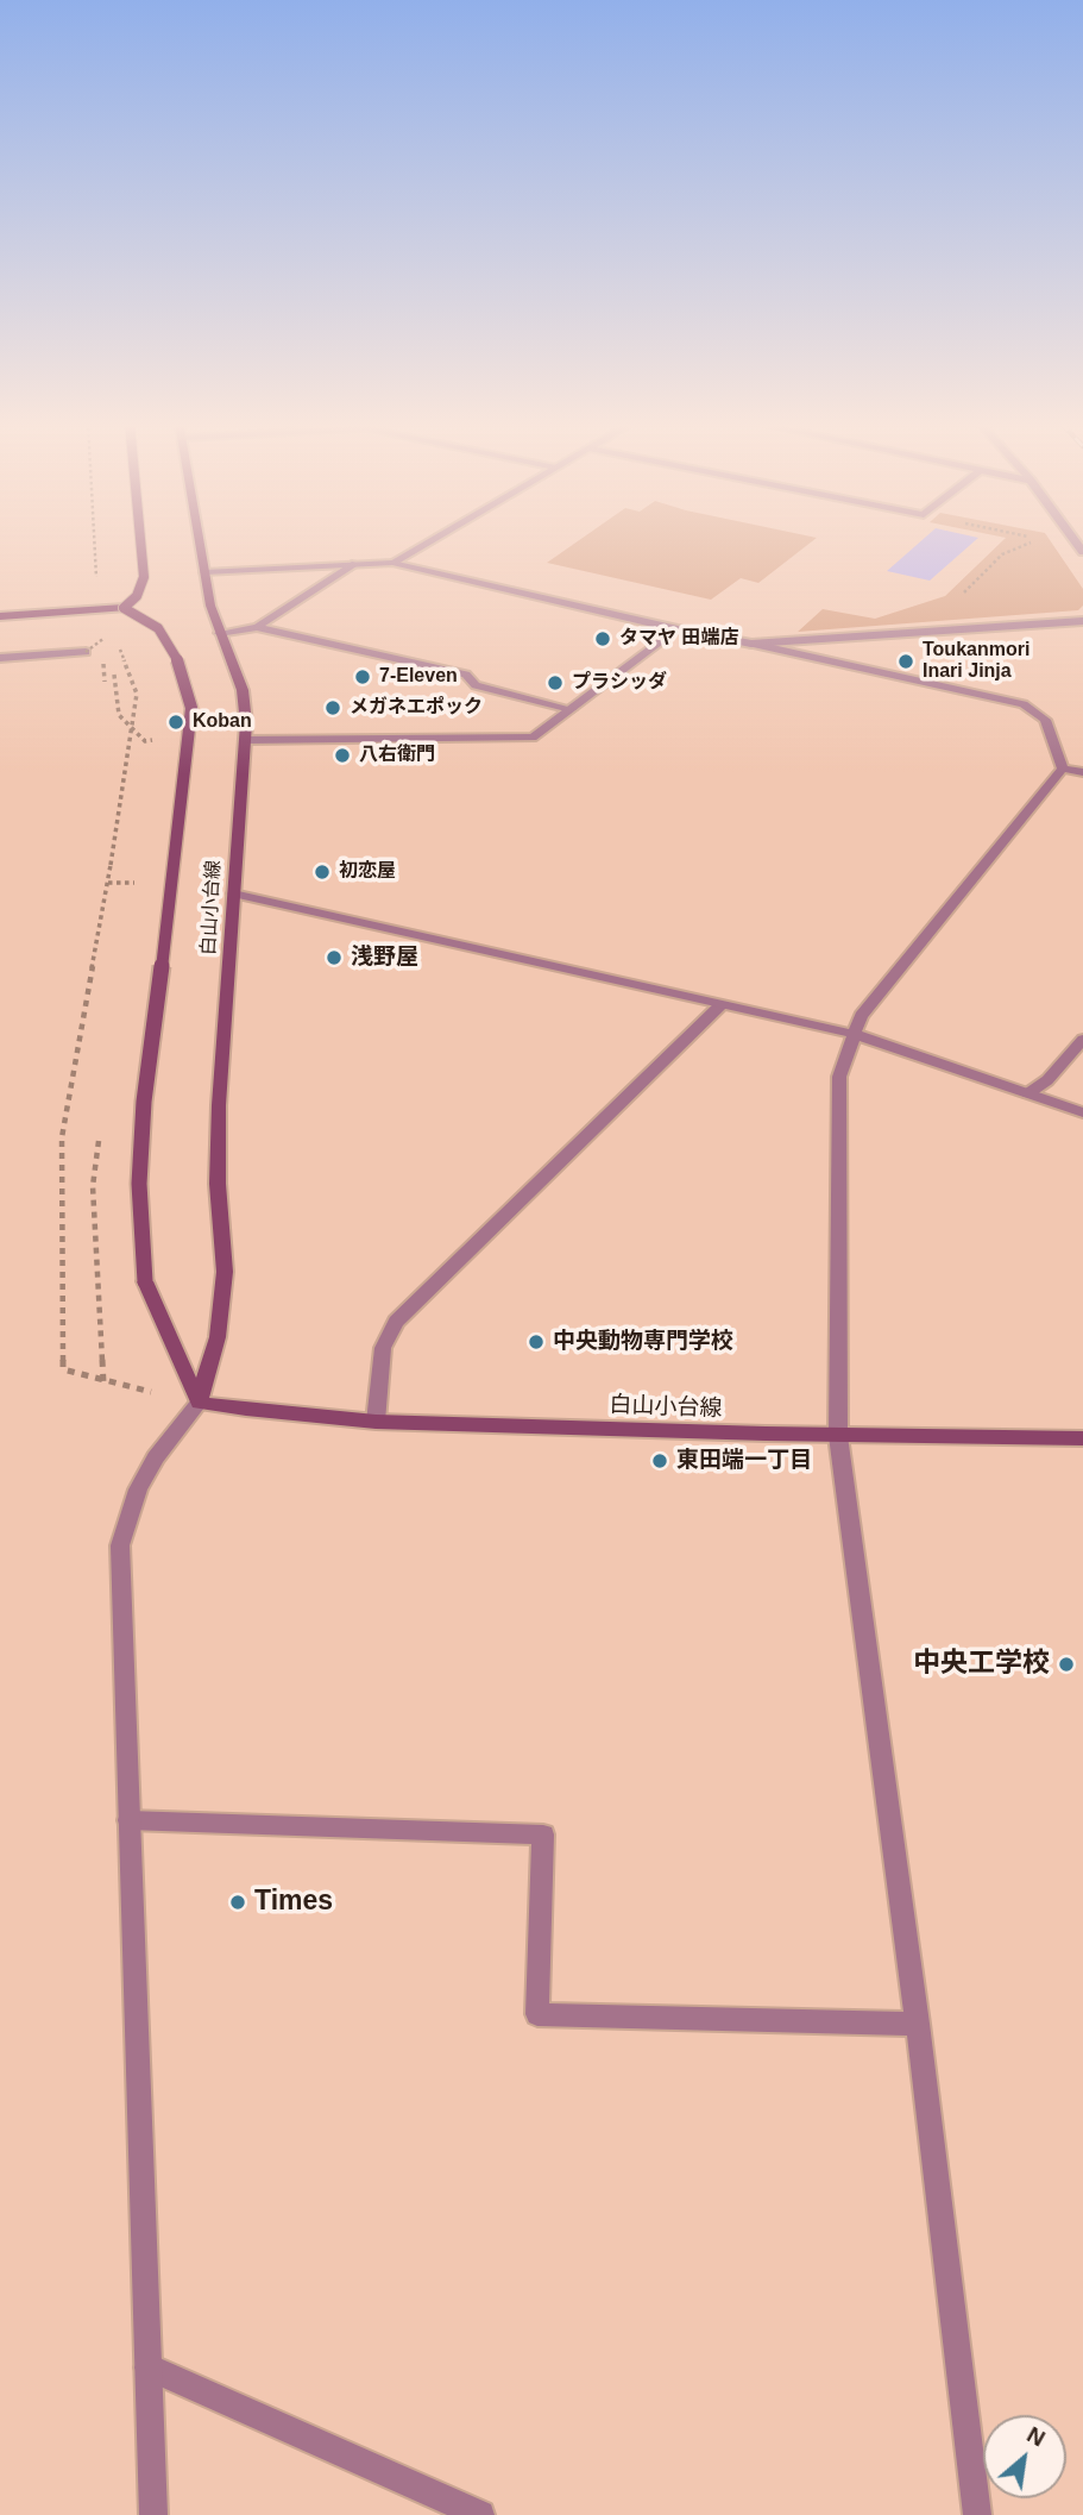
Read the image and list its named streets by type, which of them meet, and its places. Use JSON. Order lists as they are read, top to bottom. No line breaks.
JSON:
{"streets":{"main road":["白山小台線"]},"places":["タマヤ 田端店","Toukanmori Inari Jinja","7-Eleven","プラシッダ","メガネエポック","Koban","八右衛門","初恋屋","浅野屋","中央動物専門学校","東田端一丁目","中央工学校","Times"],"north":"top right"}
